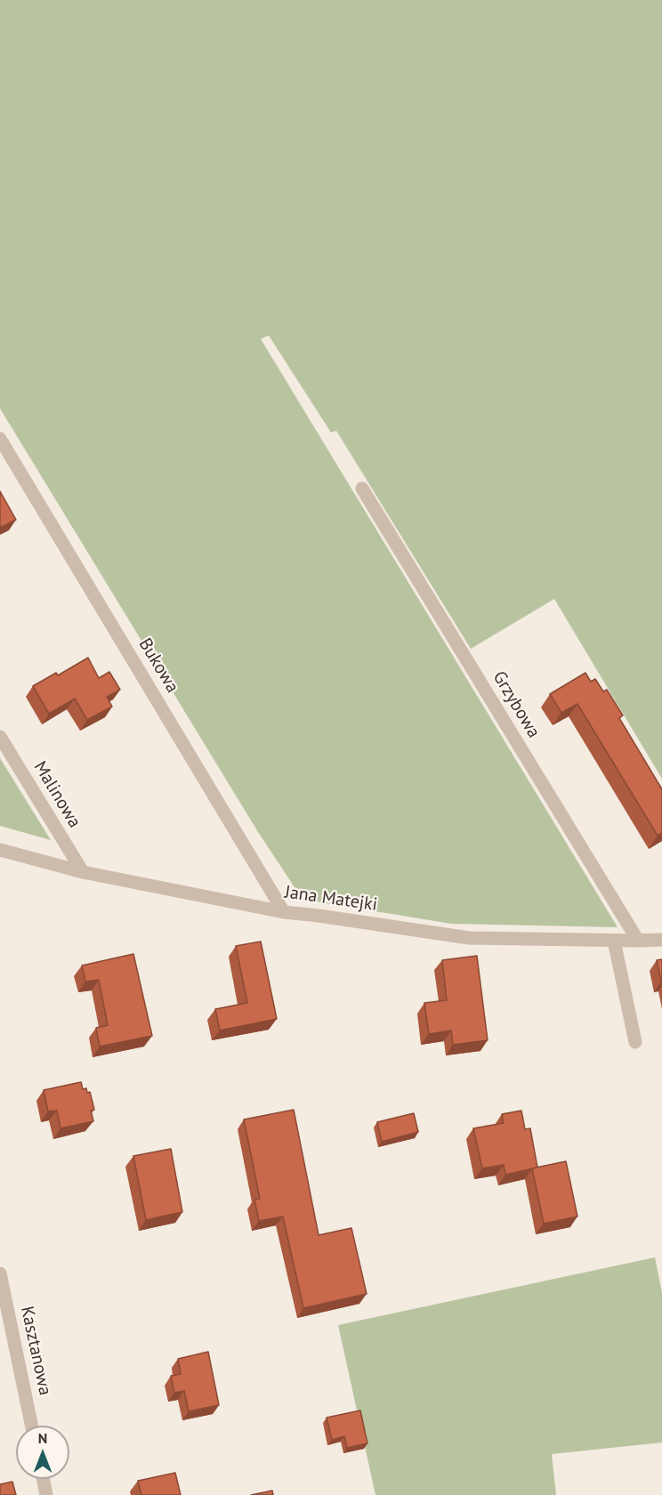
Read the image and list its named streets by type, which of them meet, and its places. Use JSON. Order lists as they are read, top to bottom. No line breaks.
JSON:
{"streets":{"street":["Bukowa","Grzybowa","Malinowa","Jana Matejki","Kasztanowa"]},"crossings":[["Bukowa","Jana Matejki"],["Grzybowa","Jana Matejki"],["Malinowa","Jana Matejki"]],"north":"top"}
